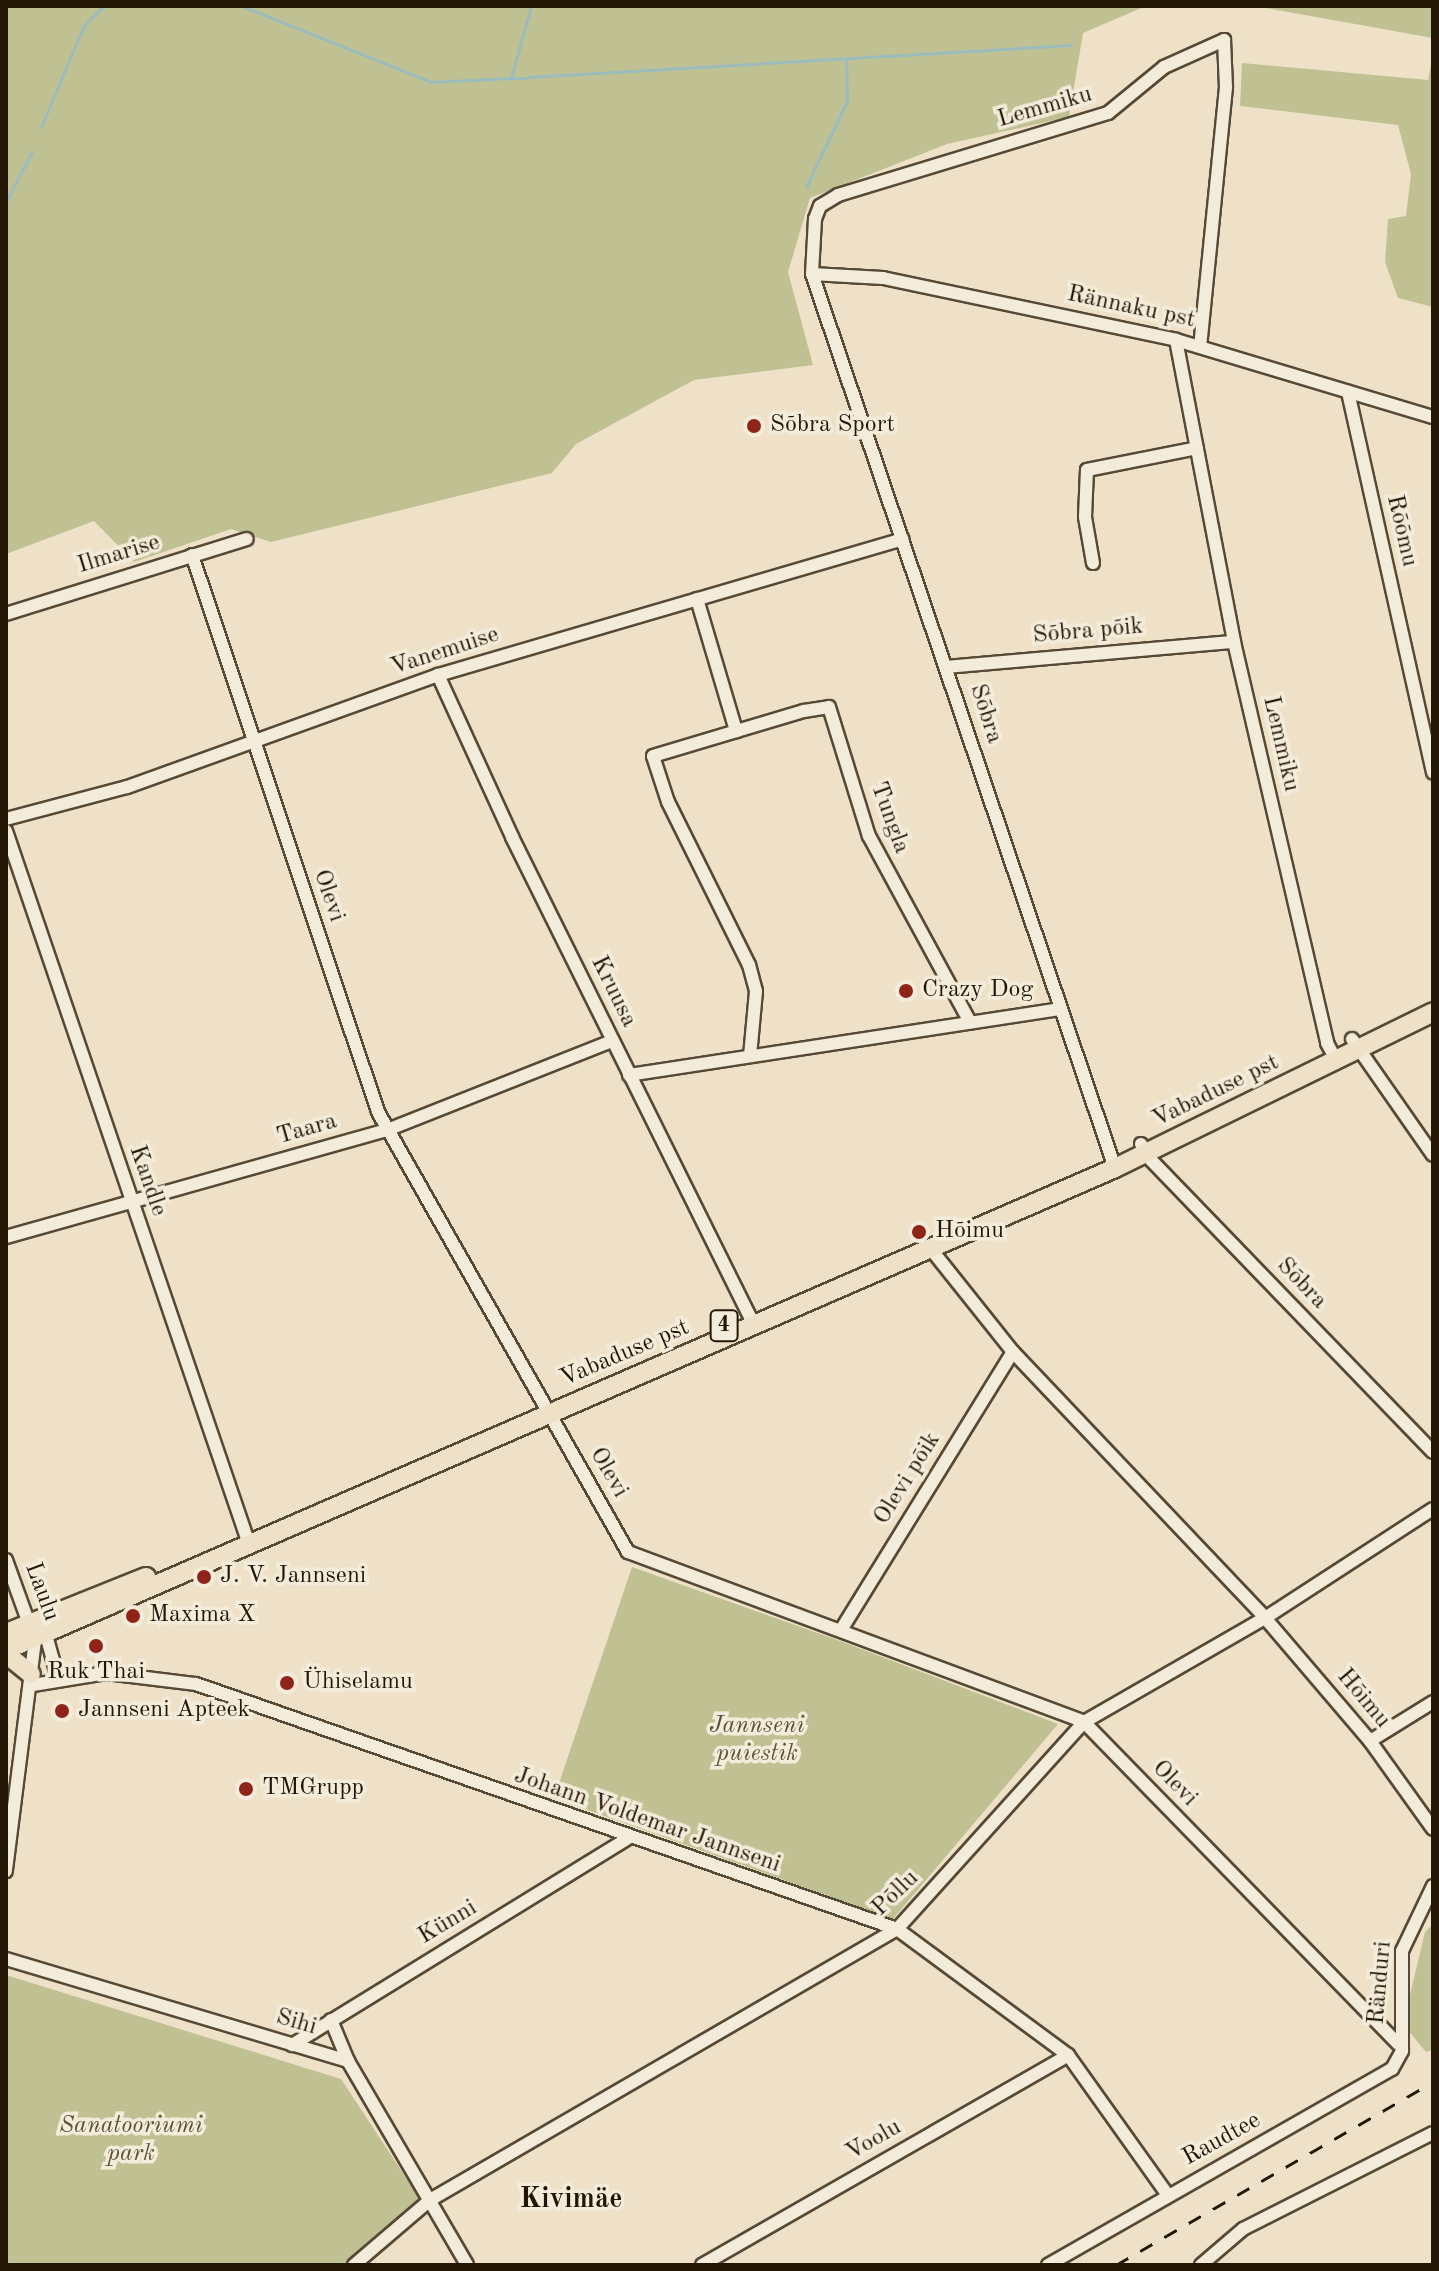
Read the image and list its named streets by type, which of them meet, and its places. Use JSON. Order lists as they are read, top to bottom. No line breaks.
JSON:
{"streets":{"highway":["Vabaduse pst","4"],"street":["Lemmiku","Rännaku pst","Rõõmu","Ilmarise","Sõbra põik","Vanemuise","Sõbra","Tungla","Olevi","Kruusa","Taara","Kandle","Olevi põik","Laulu","Hõimu","Johann Voldemar Jannseni","Põllu","Künni","Ränduri","Sihi","Raudtee","Voolu"]},"crossings":[["Lemmiku","Rännaku pst"],["Lemmiku","Sõbra põik"],["Lemmiku","Sõbra"],["Lemmiku","Vabaduse pst"],["Rännaku pst","Rõõmu"],["Rännaku pst","Sõbra"],["Ilmarise","Olevi"],["Sõbra põik","Sõbra"],["Vanemuise","Sõbra"],["Vanemuise","Olevi"],["Vanemuise","Kruusa"],["Sõbra","Vabaduse pst"],["Olevi","Vabaduse pst"],["Olevi","Taara"],["Olevi","Olevi põik"],["Olevi","Põllu"],["Olevi","Ränduri"],["Olevi","Raudtee"],["Kruusa","Vabaduse pst"],["Kruusa","Taara"],["Vabaduse pst","Kandle"],["Vabaduse pst","Laulu"],["Vabaduse pst","Hõimu"],["Taara","Kandle"],["Olevi põik","Hõimu"],["Hõimu","Põllu"],["Johann Voldemar Jannseni","Põllu"],["Johann Voldemar Jannseni","Künni"],["Johann Voldemar Jannseni","Raudtee"],["Johann Voldemar Jannseni","Voolu"],["Künni","Sihi"],["Ränduri","Raudtee"]],"districts":["Kivimäe"],"parks":["Jannseni puiestik","Sanatooriumi park"],"places":["Sõbra Sport","Crazy Dog","Hõimu","J. V. Jannseni","Maxima X","Ruk Thai","Ühiselamu","Jannseni Apteek","TMGrupp"]}
